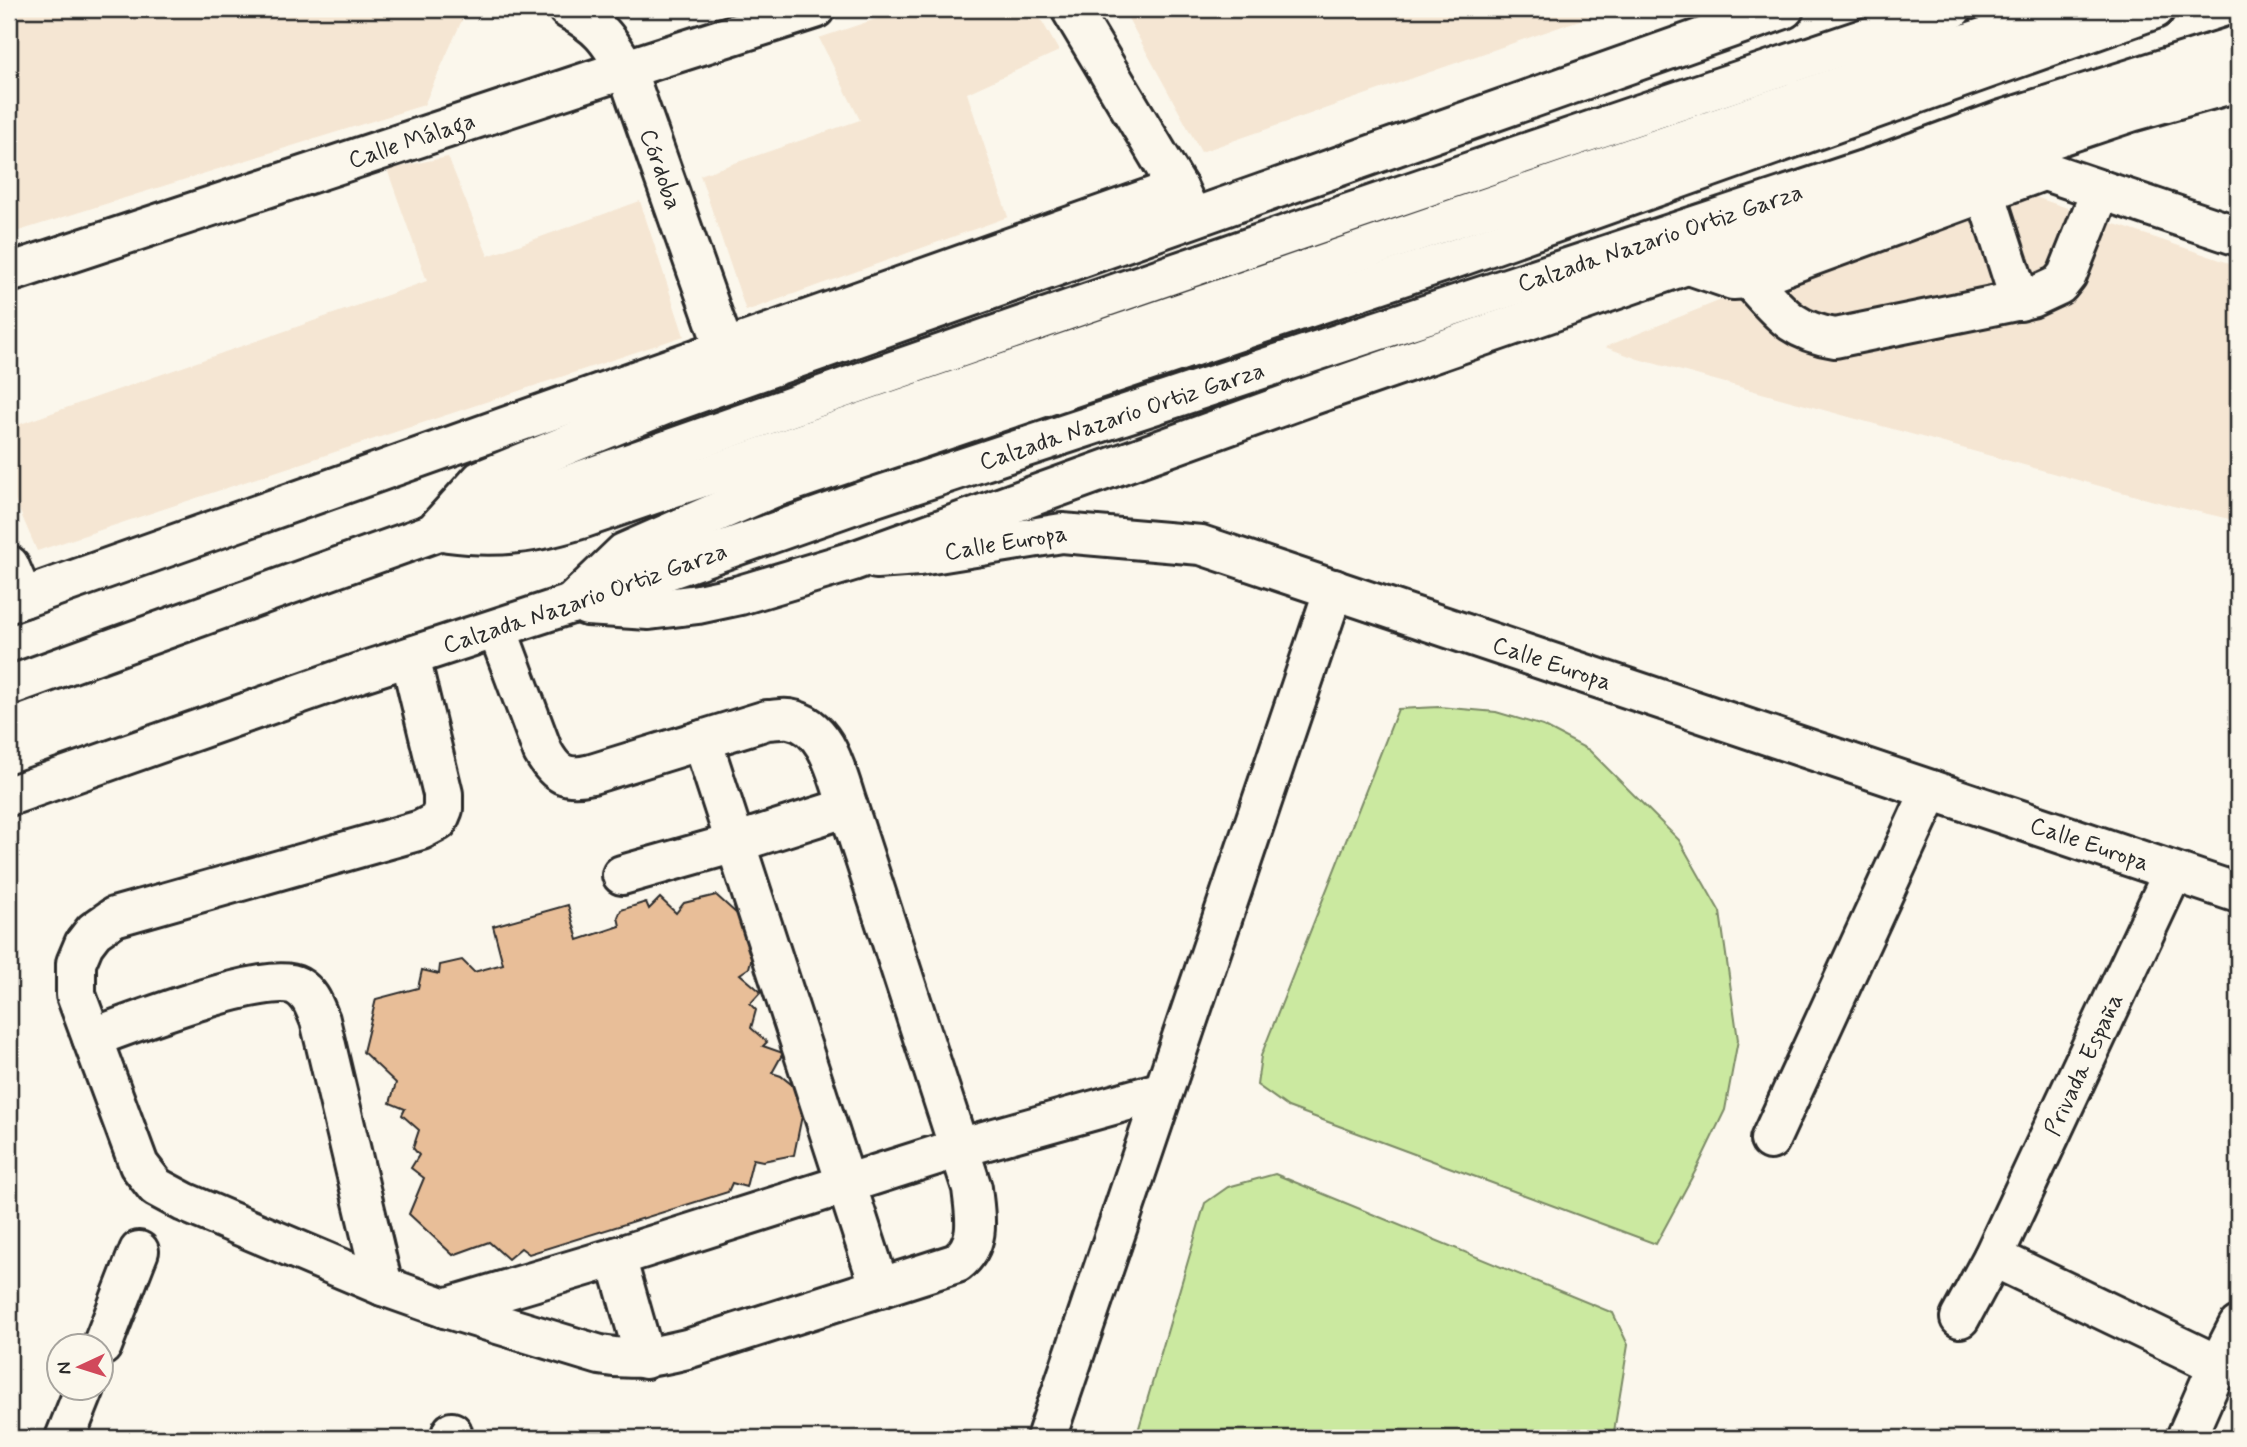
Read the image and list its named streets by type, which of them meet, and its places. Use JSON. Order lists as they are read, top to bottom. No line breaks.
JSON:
{"streets":{"main road":["Calle Málaga","Córdoba","Calzada Nazario Ortiz Garza","Calle Europa","Privada España"]},"crossings":[["Calle Málaga","Córdoba"],["Calle Europa","Privada España"]],"north":"left"}
